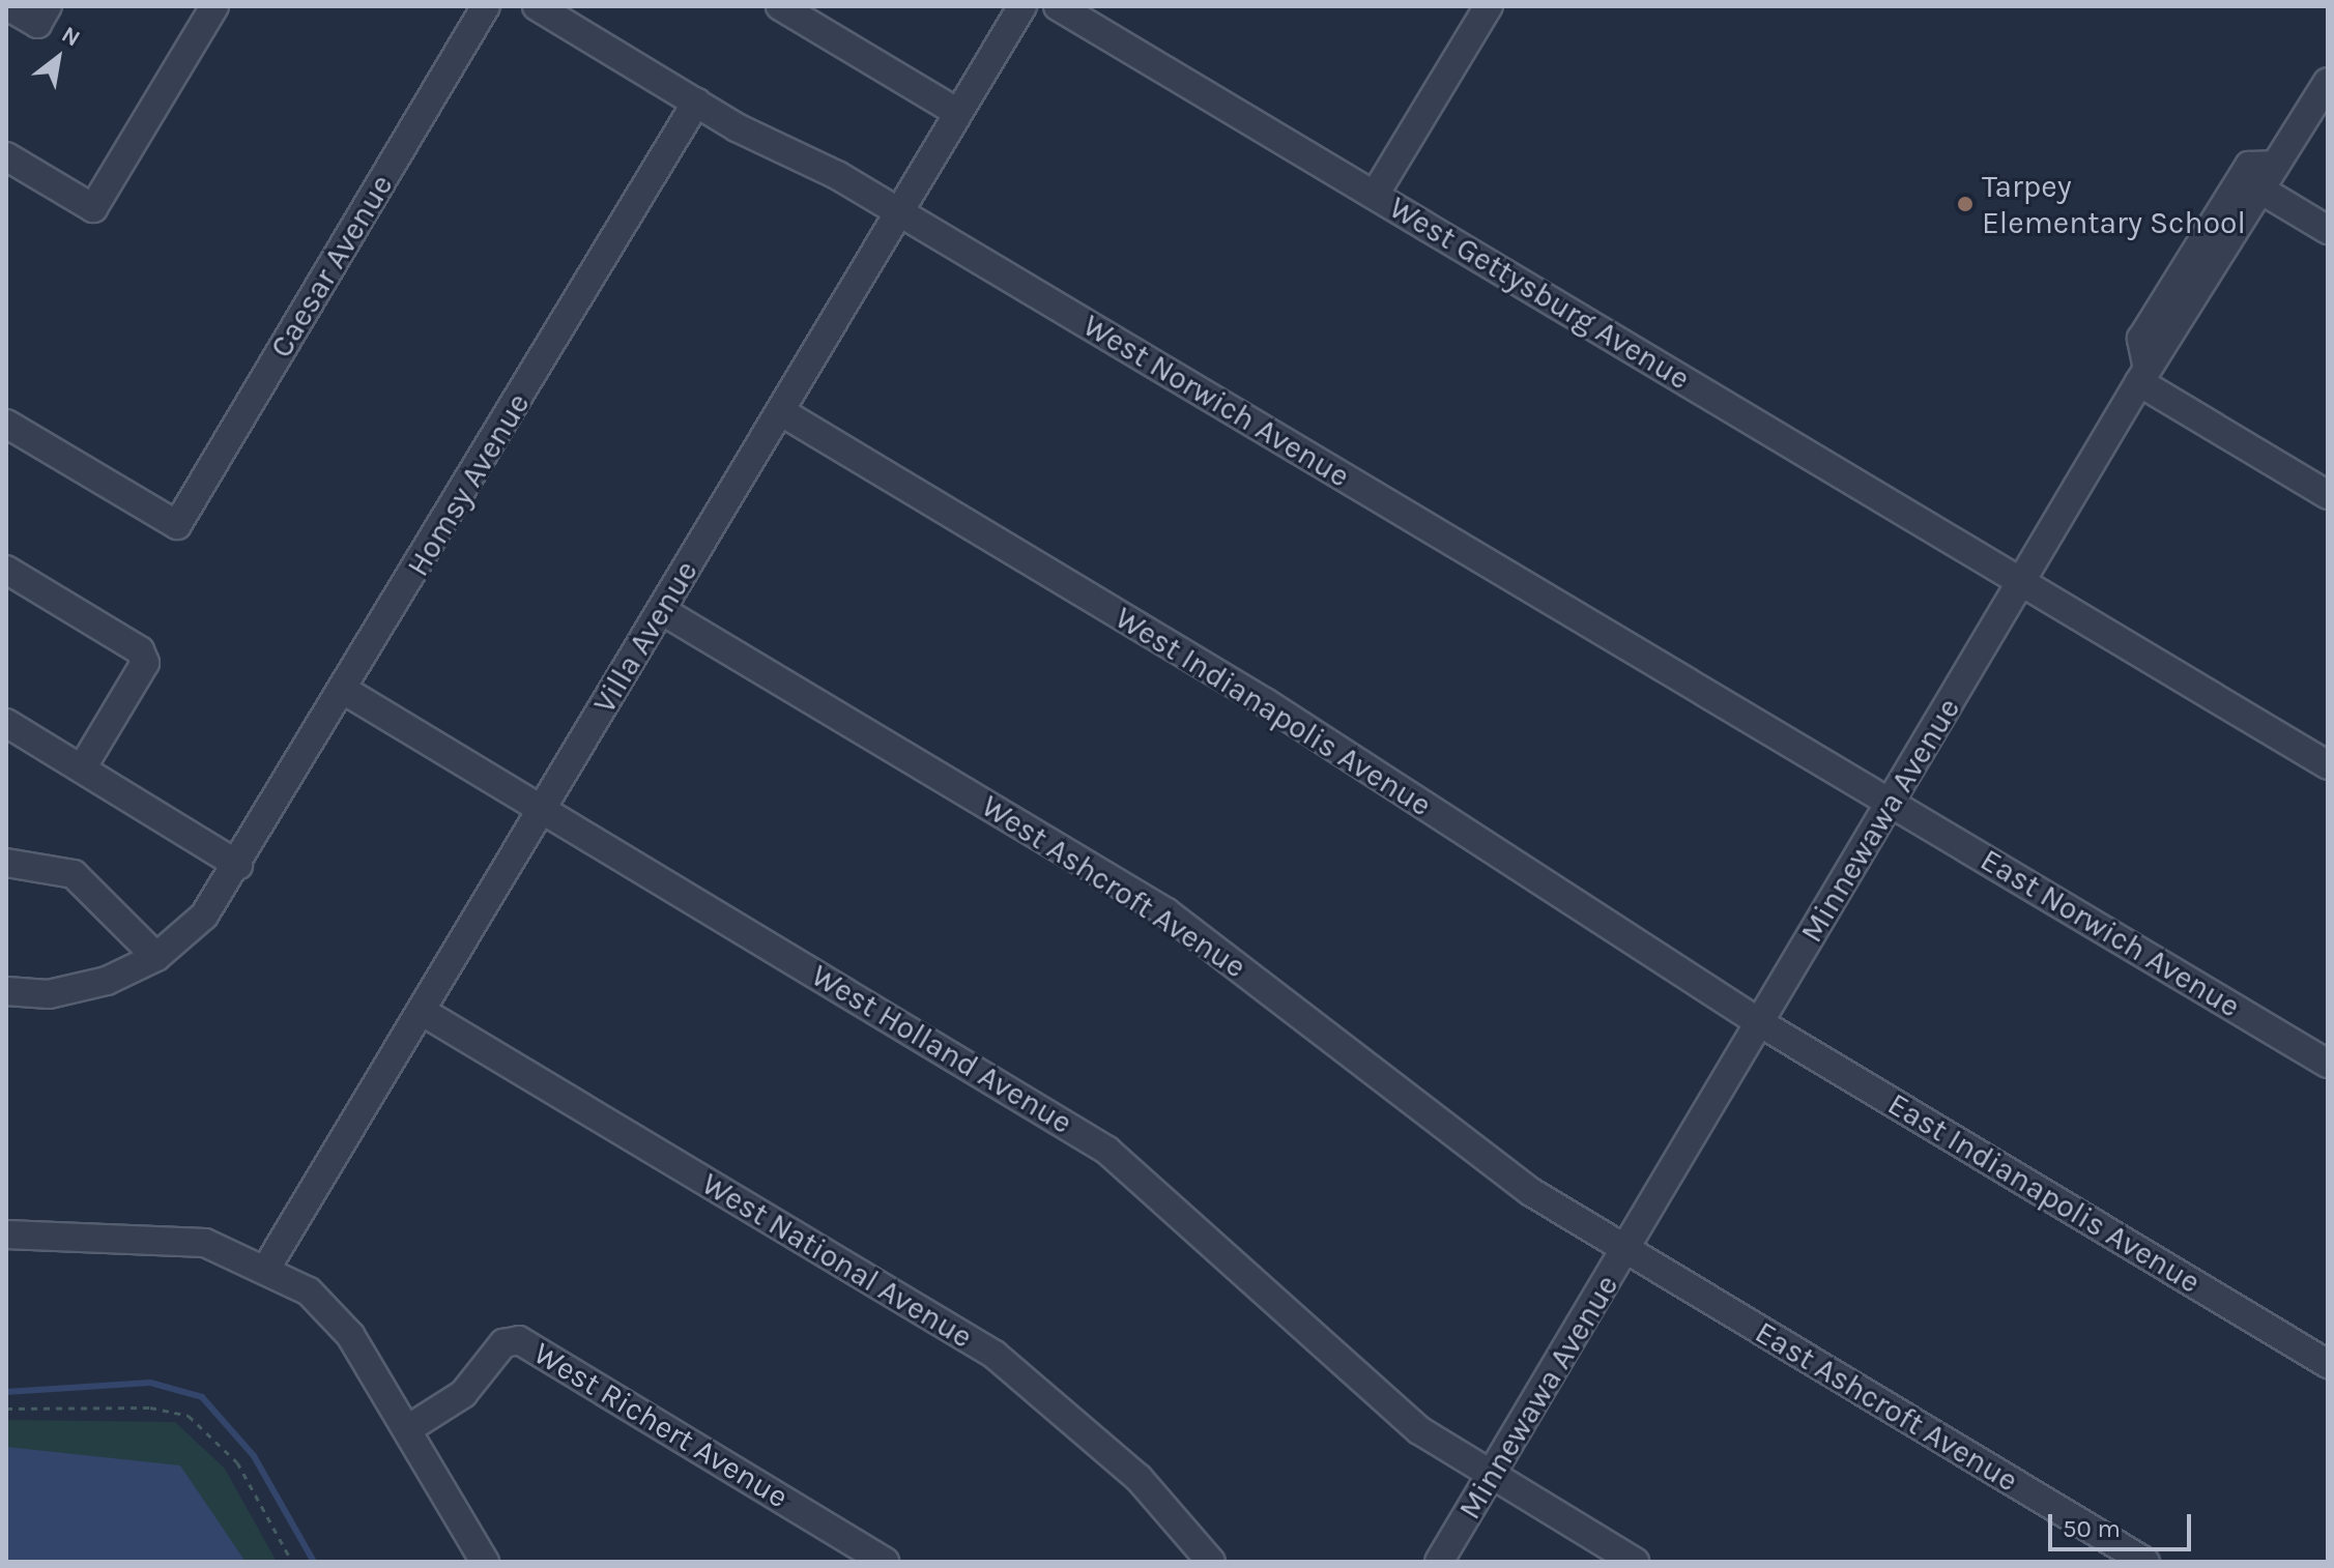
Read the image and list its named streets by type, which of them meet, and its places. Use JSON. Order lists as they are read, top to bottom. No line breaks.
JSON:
{"streets":{"street":["Caesar Avenue","West Gettysburg Avenue","West Norwich Avenue","Homsy Avenue","Villa Avenue","West Indianapolis Avenue","Minnewawa Avenue","West Ashcroft Avenue","East Norwich Avenue","West Holland Avenue","East Indianapolis Avenue","West National Avenue","East Ashcroft Avenue","West Richert Avenue"]},"crossings":[["West Gettysburg Avenue","Minnewawa Avenue"],["West Norwich Avenue","Homsy Avenue"],["West Norwich Avenue","Villa Avenue"],["West Norwich Avenue","Minnewawa Avenue"],["West Norwich Avenue","East Norwich Avenue"],["Homsy Avenue","West Holland Avenue"],["Villa Avenue","West Indianapolis Avenue"],["Villa Avenue","West Ashcroft Avenue"],["Villa Avenue","West Holland Avenue"],["Villa Avenue","West National Avenue"],["West Indianapolis Avenue","Minnewawa Avenue"],["West Indianapolis Avenue","East Indianapolis Avenue"],["Minnewawa Avenue","West Ashcroft Avenue"],["Minnewawa Avenue","East Norwich Avenue"],["Minnewawa Avenue","West Holland Avenue"],["Minnewawa Avenue","East Indianapolis Avenue"],["Minnewawa Avenue","East Ashcroft Avenue"],["West Ashcroft Avenue","East Ashcroft Avenue"]],"places":["Tarpey Elementary School"],"scale_bar":"50 m","north":"top right"}
